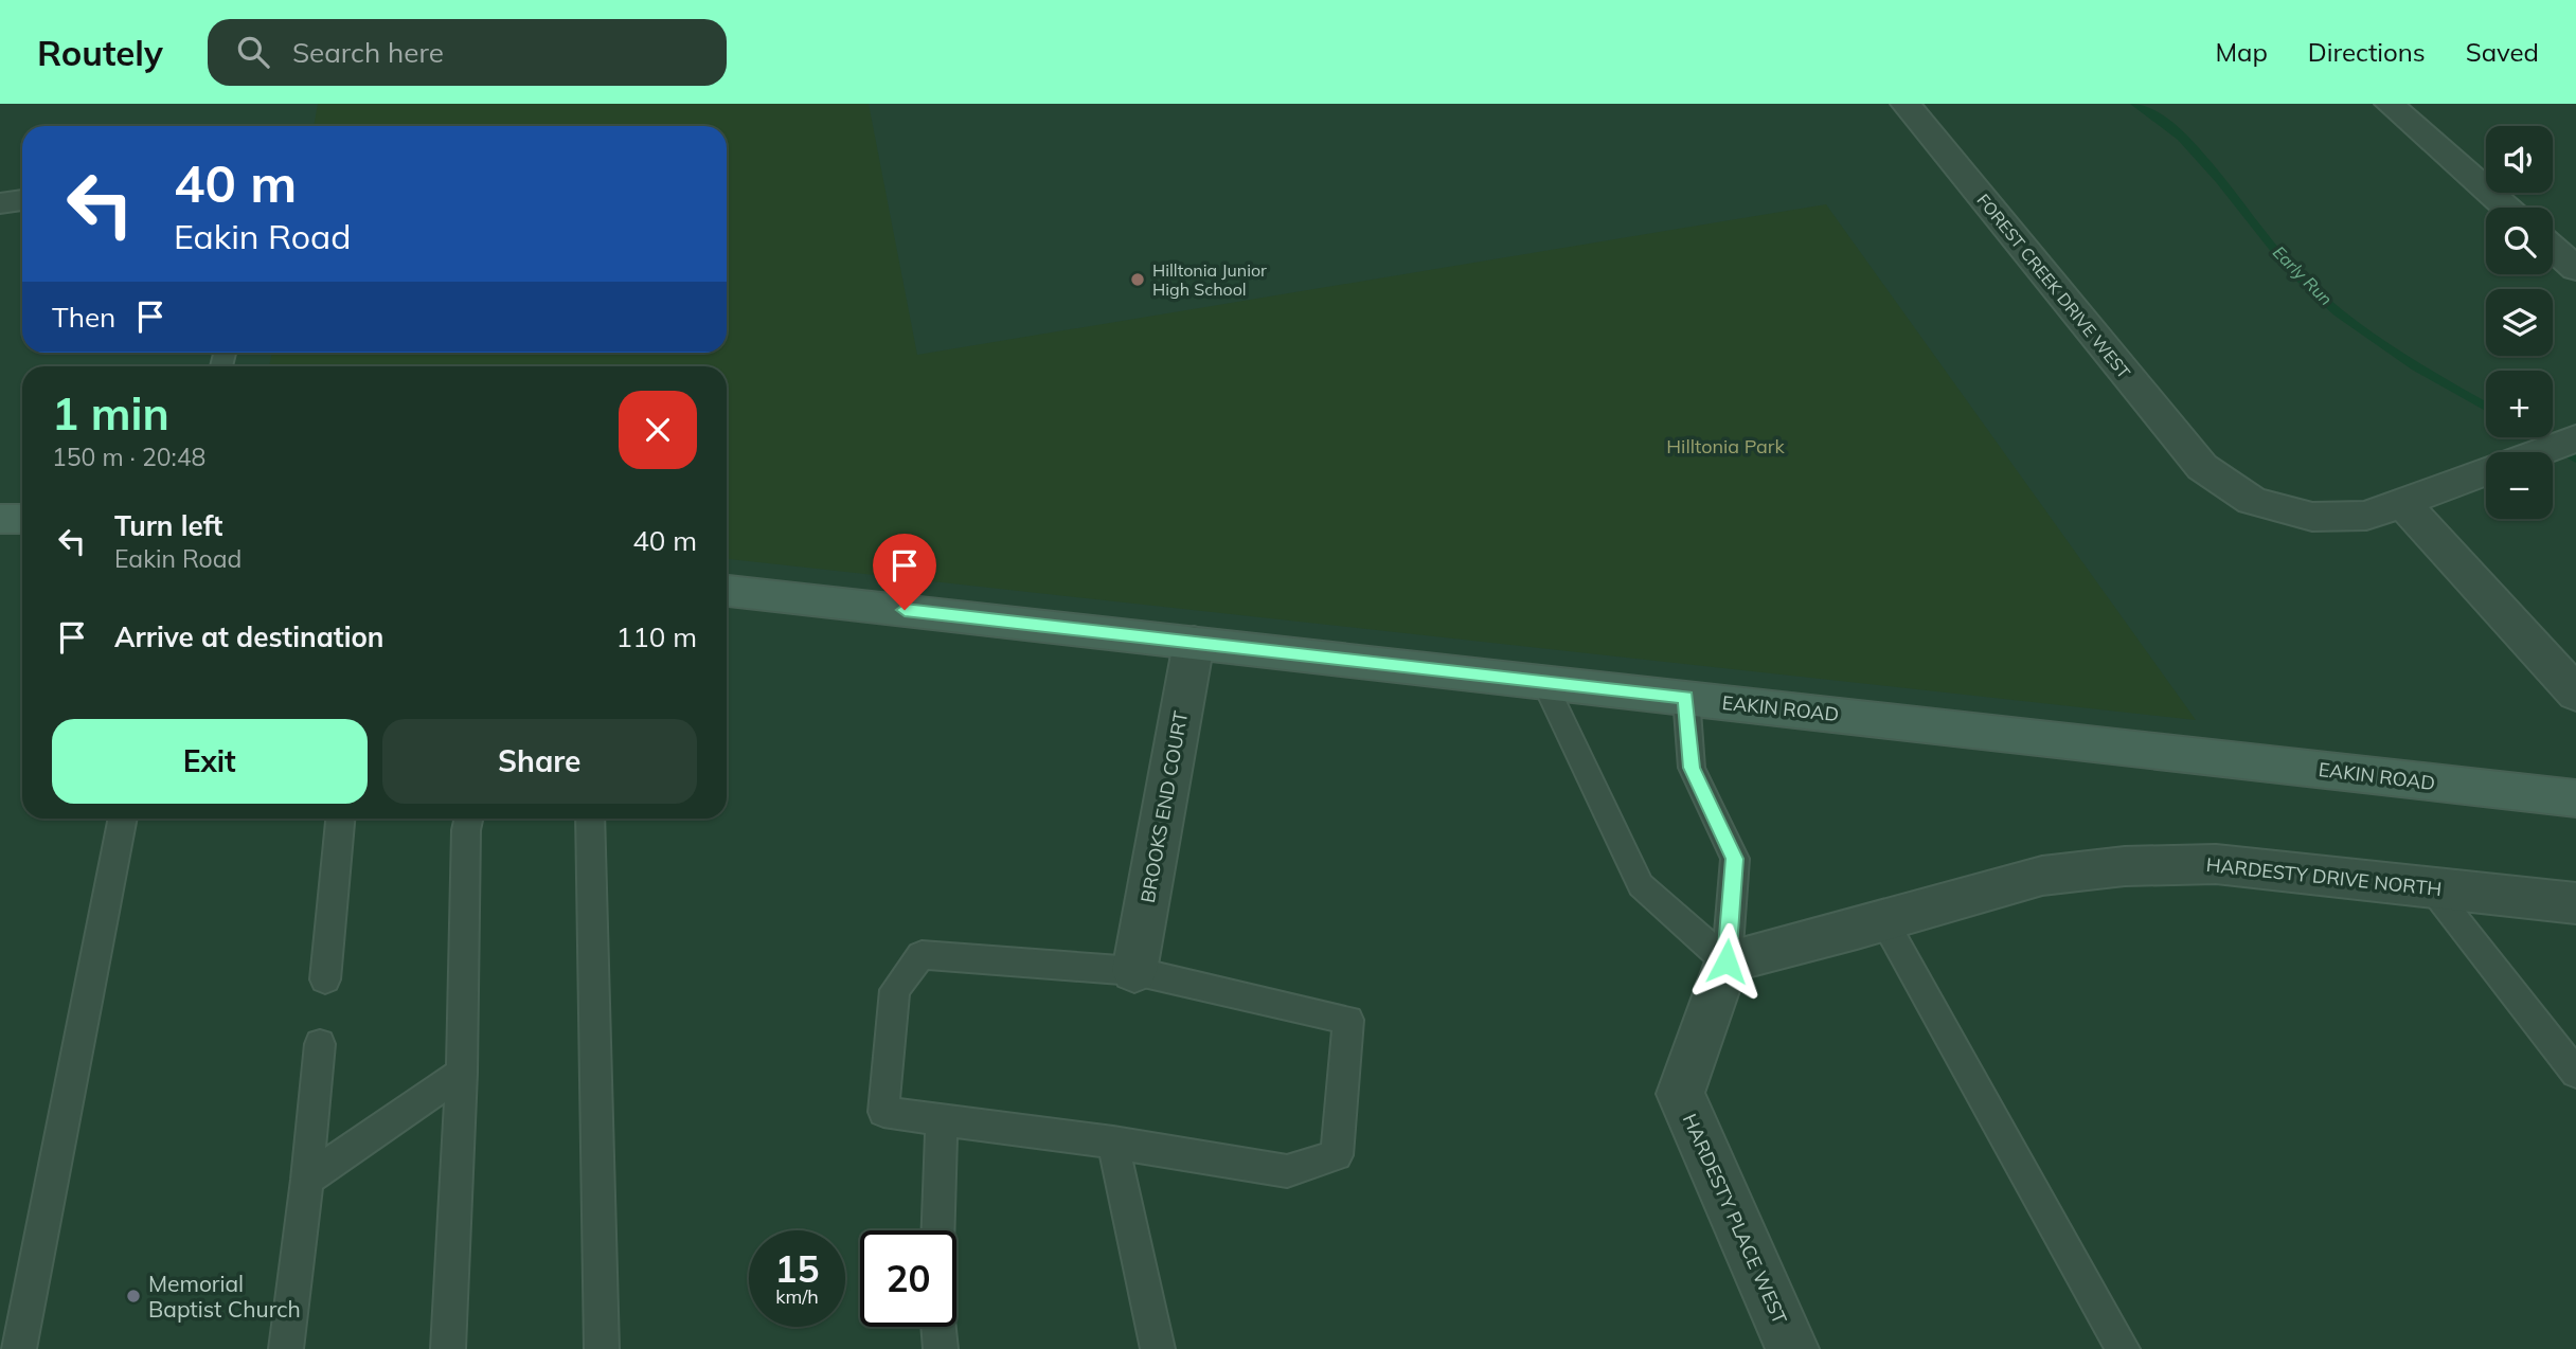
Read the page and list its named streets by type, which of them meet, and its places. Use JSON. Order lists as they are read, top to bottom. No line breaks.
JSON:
{"streets":{"street":["FOREST CREEK DRIVE WEST","EAKIN ROAD","BROOKS END COURT","HARDESTY DRIVE NORTH","HARDESTY PLACE WEST"]},"crossings":[["EAKIN ROAD","BROOKS END COURT"],["EAKIN ROAD","HARDESTY PLACE WEST"],["HARDESTY DRIVE NORTH","HARDESTY PLACE WEST"]],"water":["Early Run"],"parks":["Hilltonia Park"],"places":["Hilltonia Junior High School","Memorial Baptist Church"],"page":{"header":"Routely","search":"Search here","nav":["Map","Directions","Saved"],"map_buttons":["+","−"],"turn":["40 m","Eakin Road"],"then":"Then","heading":["1 min","150 m · 20:48"],"list":[{"name":"Turn left","note":"Eakin Road","value":"40 m"},{"name":"Arrive at destination","value":"110 m"}],"buttons":["Exit","Share"],"speed":"15 km/h","limit":"20"}}
